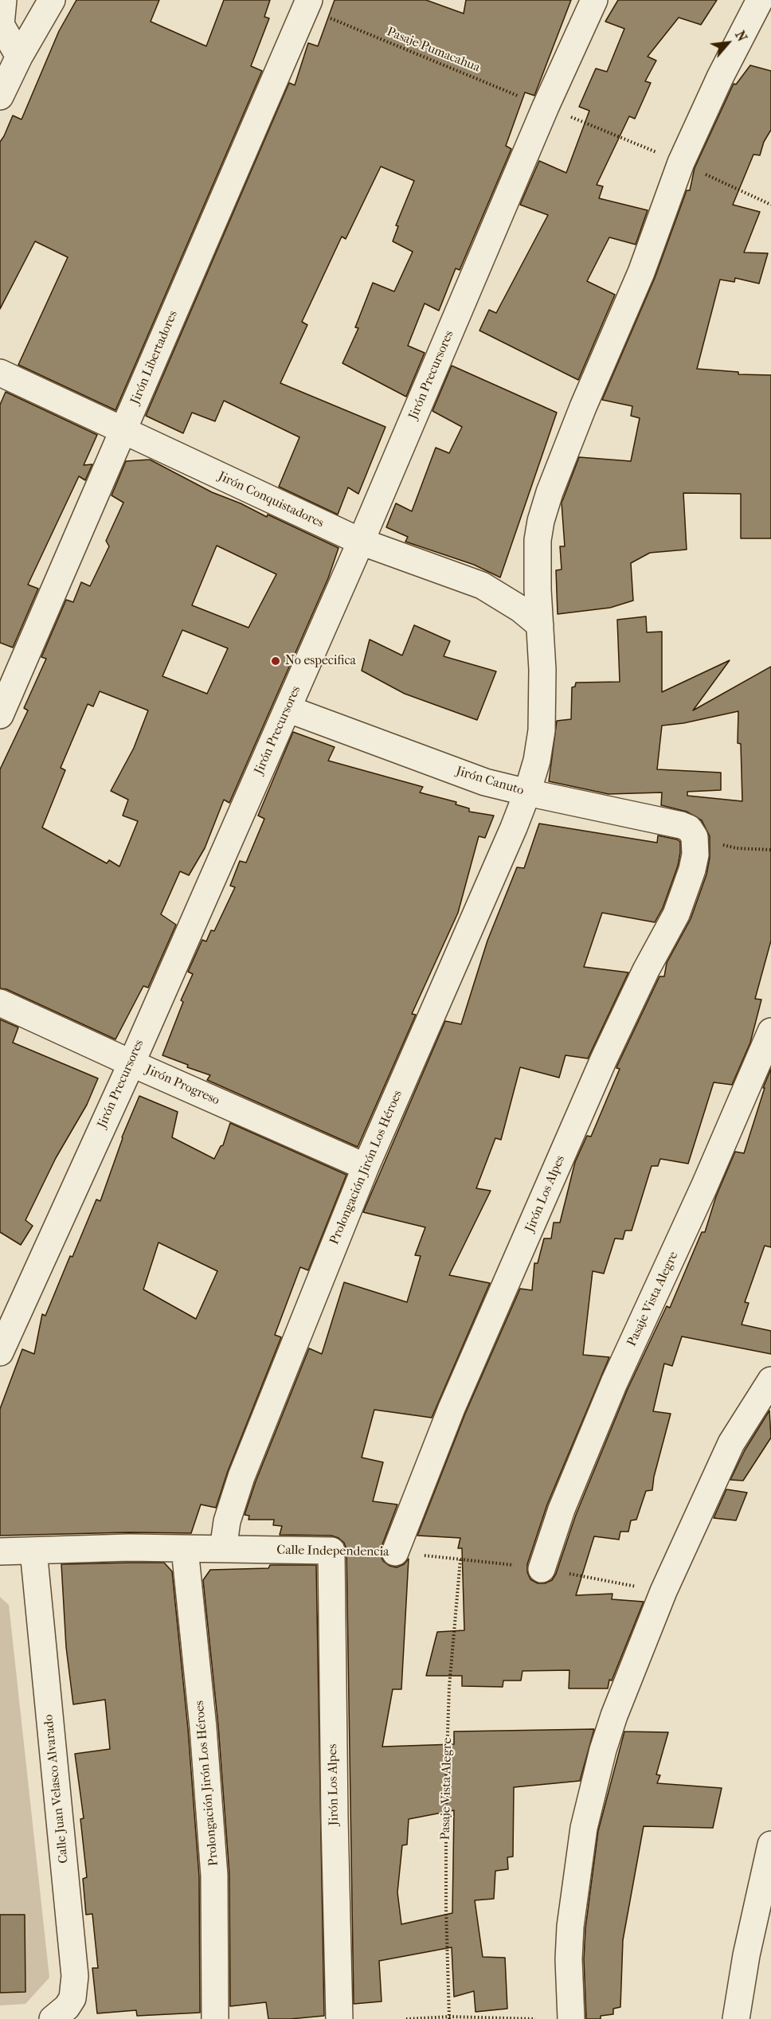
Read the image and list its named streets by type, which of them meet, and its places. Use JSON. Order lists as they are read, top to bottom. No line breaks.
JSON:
{"streets":{"street":["Jirón Libertadores","Jirón Precursores","Jirón Conquistadores","Jirón Canuto","Jirón Progreso","Prolongación Jirón Los Héroes","Jirón Los Alpes","Pasaje Vista Alegre","Calle Independencia","Calle Juan Velasco Alvarado"],"path":["Pasaje Pumacahua"]},"crossings":[["Jirón Libertadores","Jirón Conquistadores"],["Jirón Precursores","Jirón Conquistadores"],["Jirón Precursores","Jirón Canuto"],["Jirón Precursores","Jirón Progreso"],["Jirón Conquistadores","Prolongación Jirón Los Héroes"],["Jirón Canuto","Prolongación Jirón Los Héroes"],["Jirón Canuto","Jirón Los Alpes"],["Jirón Progreso","Prolongación Jirón Los Héroes"],["Prolongación Jirón Los Héroes","Calle Independencia"],["Jirón Los Alpes","Calle Independencia"],["Pasaje Vista Alegre","Calle Independencia"],["Calle Independencia","Calle Juan Velasco Alvarado"]],"places":["No especifica"],"north":"top right"}
